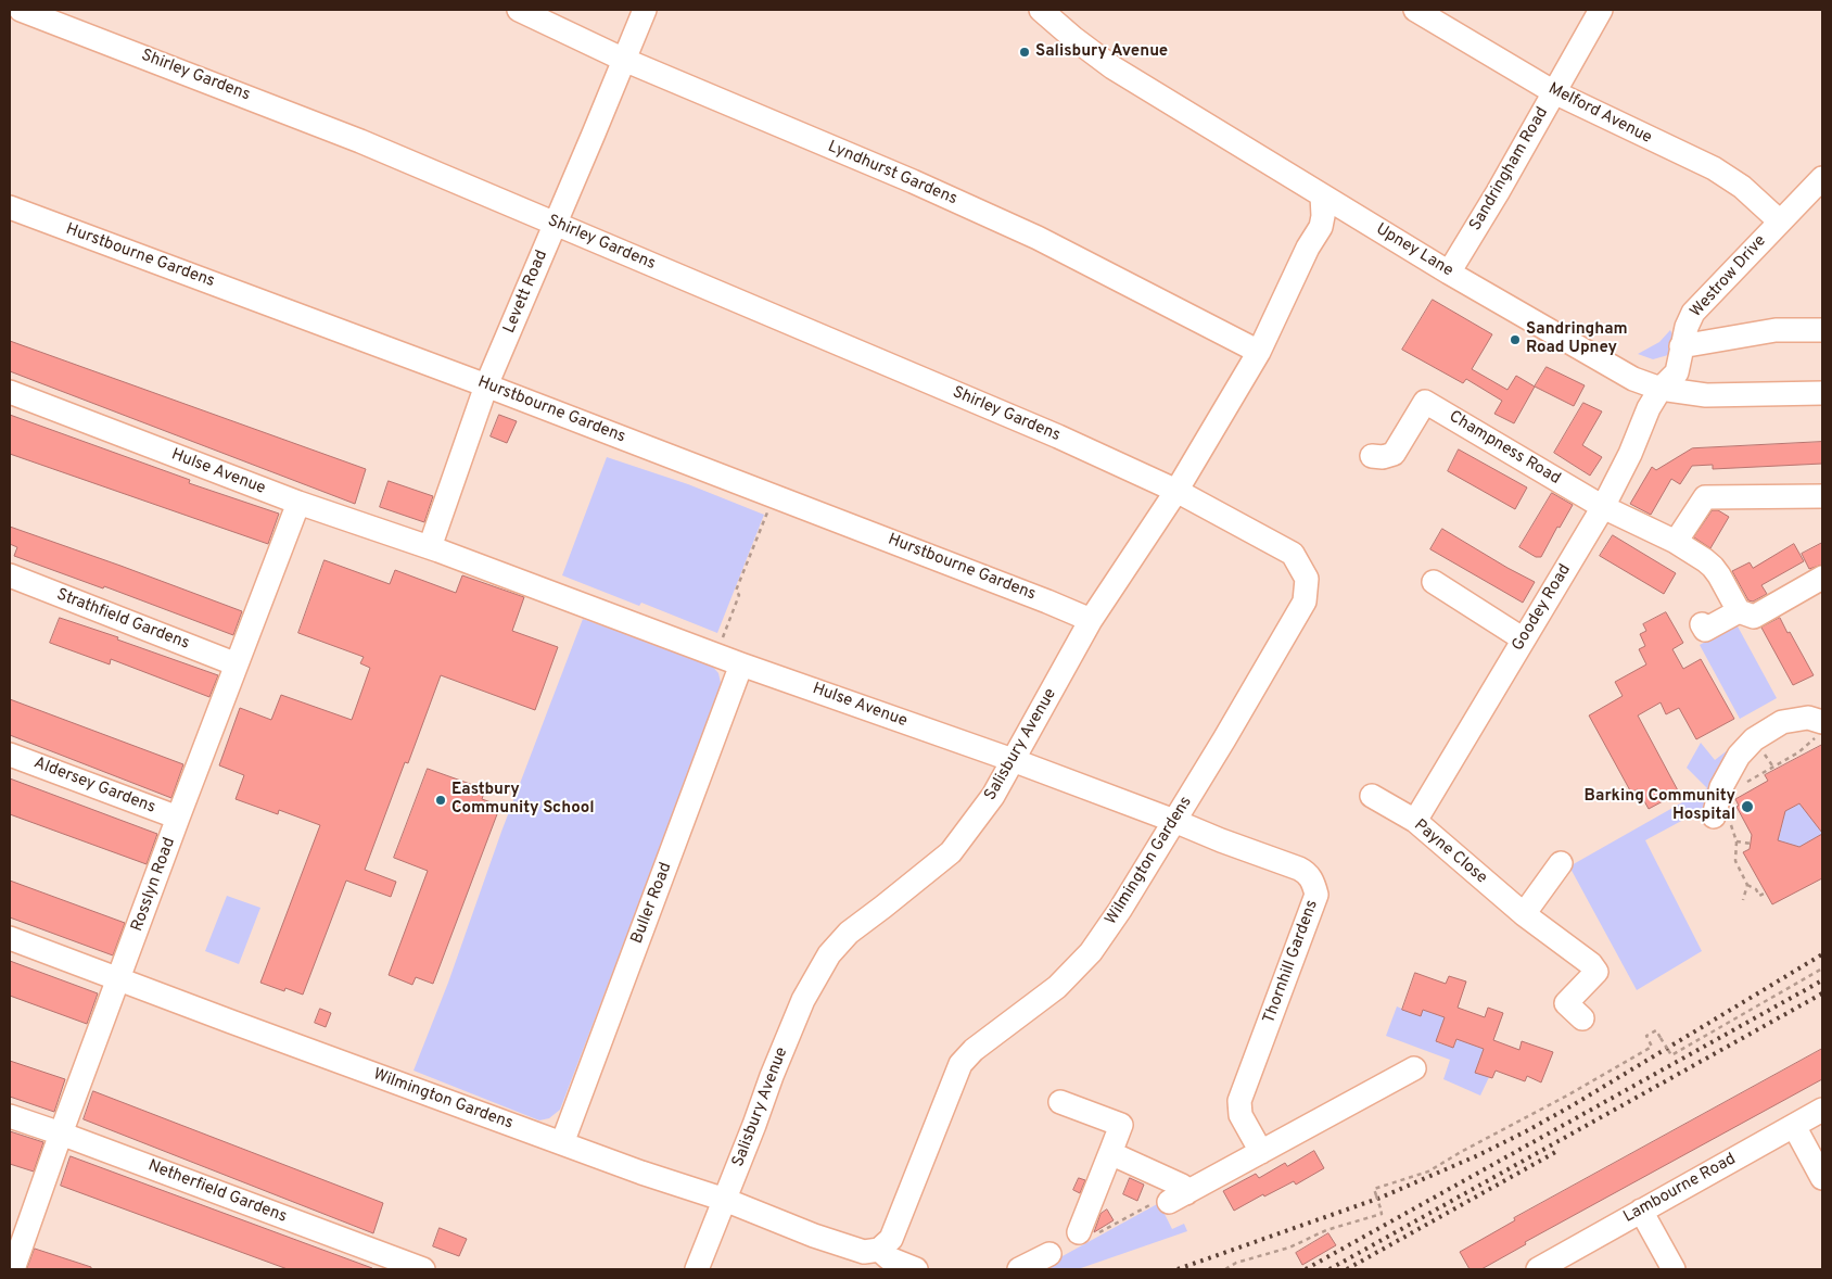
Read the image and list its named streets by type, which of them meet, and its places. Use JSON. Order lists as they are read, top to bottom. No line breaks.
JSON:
{"streets":{"street":["Shirley Gardens","Melford Avenue","Sandringham Road","Lyndhurst Gardens","Upney Lane","Hurstbourne Gardens","Westrow Drive","Levett Road","Champness Road","Hulse Avenue","Goodey Road","Strathfield Gardens","Salisbury Avenue","Aldersey Gardens","Payne Close","Wilmington Gardens","Rosslyn Road","Buller Road","Thornhill Gardens","Lambourne Road","Netherfield Gardens"]},"crossings":[["Shirley Gardens","Levett Road"],["Shirley Gardens","Salisbury Avenue"],["Shirley Gardens","Wilmington Gardens"],["Melford Avenue","Sandringham Road"],["Melford Avenue","Westrow Drive"],["Sandringham Road","Upney Lane"],["Lyndhurst Gardens","Levett Road"],["Lyndhurst Gardens","Salisbury Avenue"],["Upney Lane","Westrow Drive"],["Upney Lane","Goodey Road"],["Upney Lane","Salisbury Avenue"],["Hurstbourne Gardens","Levett Road"],["Hurstbourne Gardens","Salisbury Avenue"],["Westrow Drive","Goodey Road"],["Levett Road","Hulse Avenue"],["Champness Road","Goodey Road"],["Hulse Avenue","Salisbury Avenue"],["Hulse Avenue","Rosslyn Road"],["Hulse Avenue","Buller Road"],["Hulse Avenue","Thornhill Gardens"],["Goodey Road","Payne Close"],["Strathfield Gardens","Rosslyn Road"],["Salisbury Avenue","Wilmington Gardens"],["Salisbury Avenue","Thornhill Gardens"],["Aldersey Gardens","Rosslyn Road"],["Wilmington Gardens","Rosslyn Road"],["Wilmington Gardens","Buller Road"],["Wilmington Gardens","Thornhill Gardens"],["Rosslyn Road","Netherfield Gardens"]],"places":["Salisbury Avenue","Sandringham Road Upney","Eastbury Community School","Barking Community Hospital"]}
